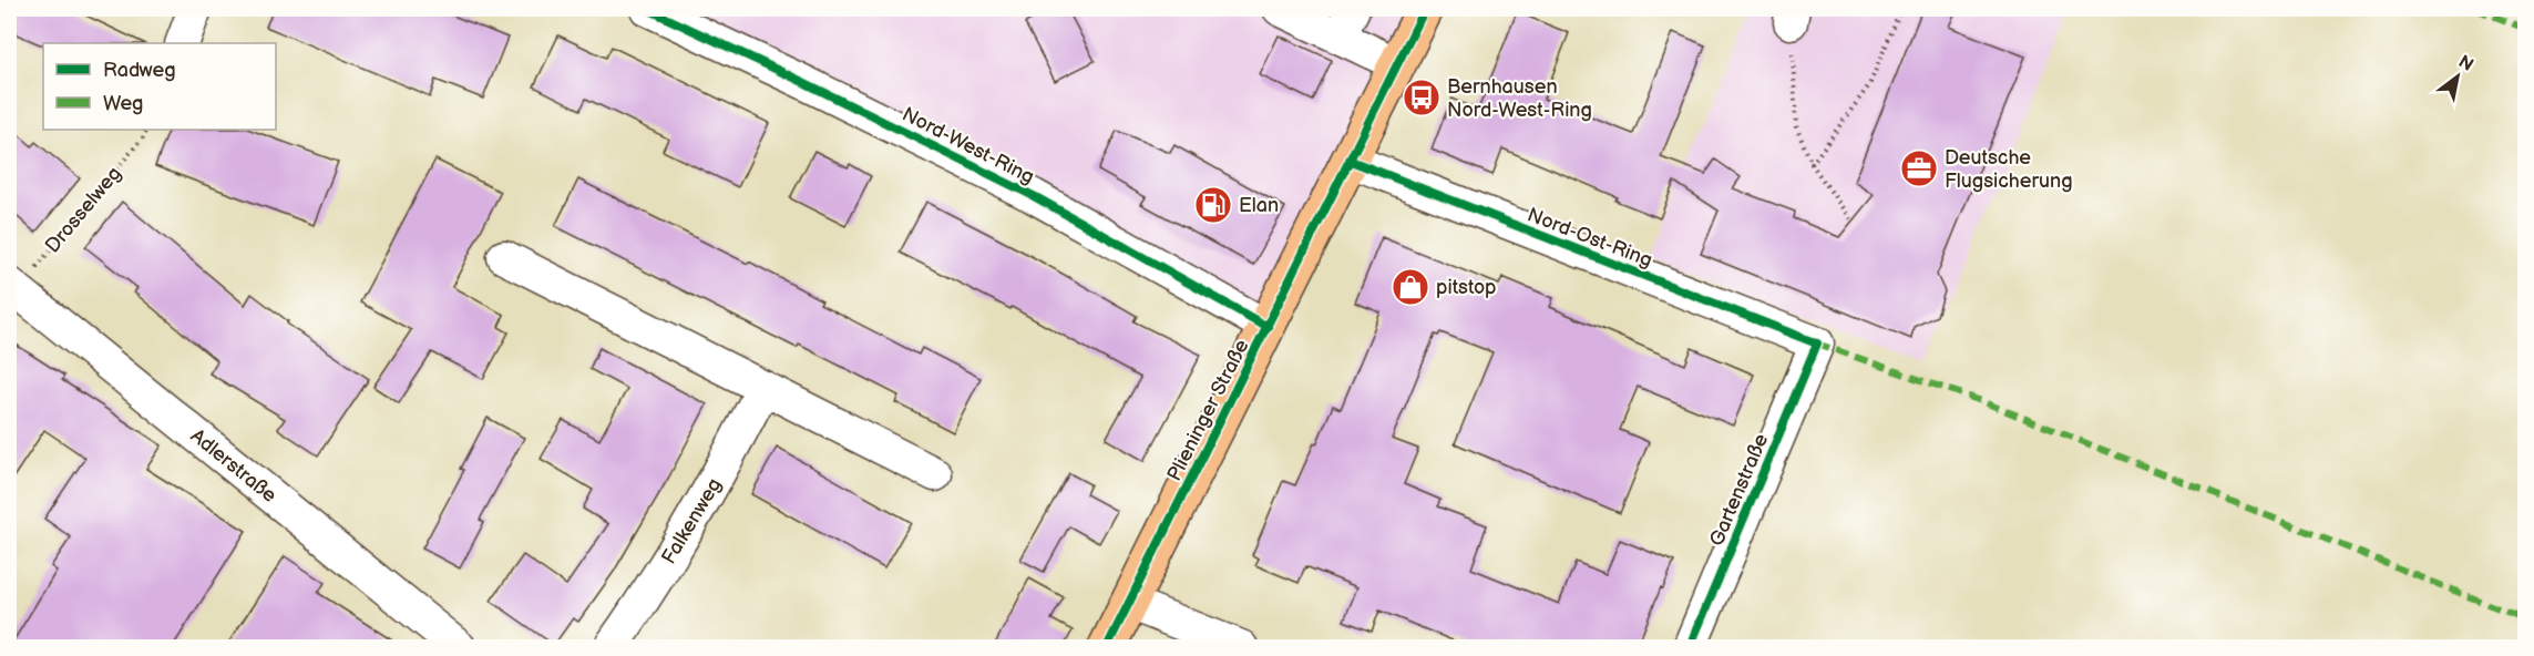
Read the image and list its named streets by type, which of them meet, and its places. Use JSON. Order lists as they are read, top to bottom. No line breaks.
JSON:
{"streets":{"main road":["Plieninger Straße"],"street":["Nord-West-Ring","Nord-Ost-Ring","Adlerstraße","Gartenstraße","Falkenweg"],"path":["Drosselweg"]},"crossings":[["Nord-West-Ring","Plieninger Straße"],["Drosselweg","Adlerstraße"],["Nord-Ost-Ring","Plieninger Straße"],["Nord-Ost-Ring","Gartenstraße"]],"places":{"bus stop":["Bernhausen Nord-West-Ring"],"office":["Deutsche Flugsicherung"],"fuel station":["Elan"],"shop":["pitstop"]},"legend":["Radweg","Weg"],"north":"top right"}
